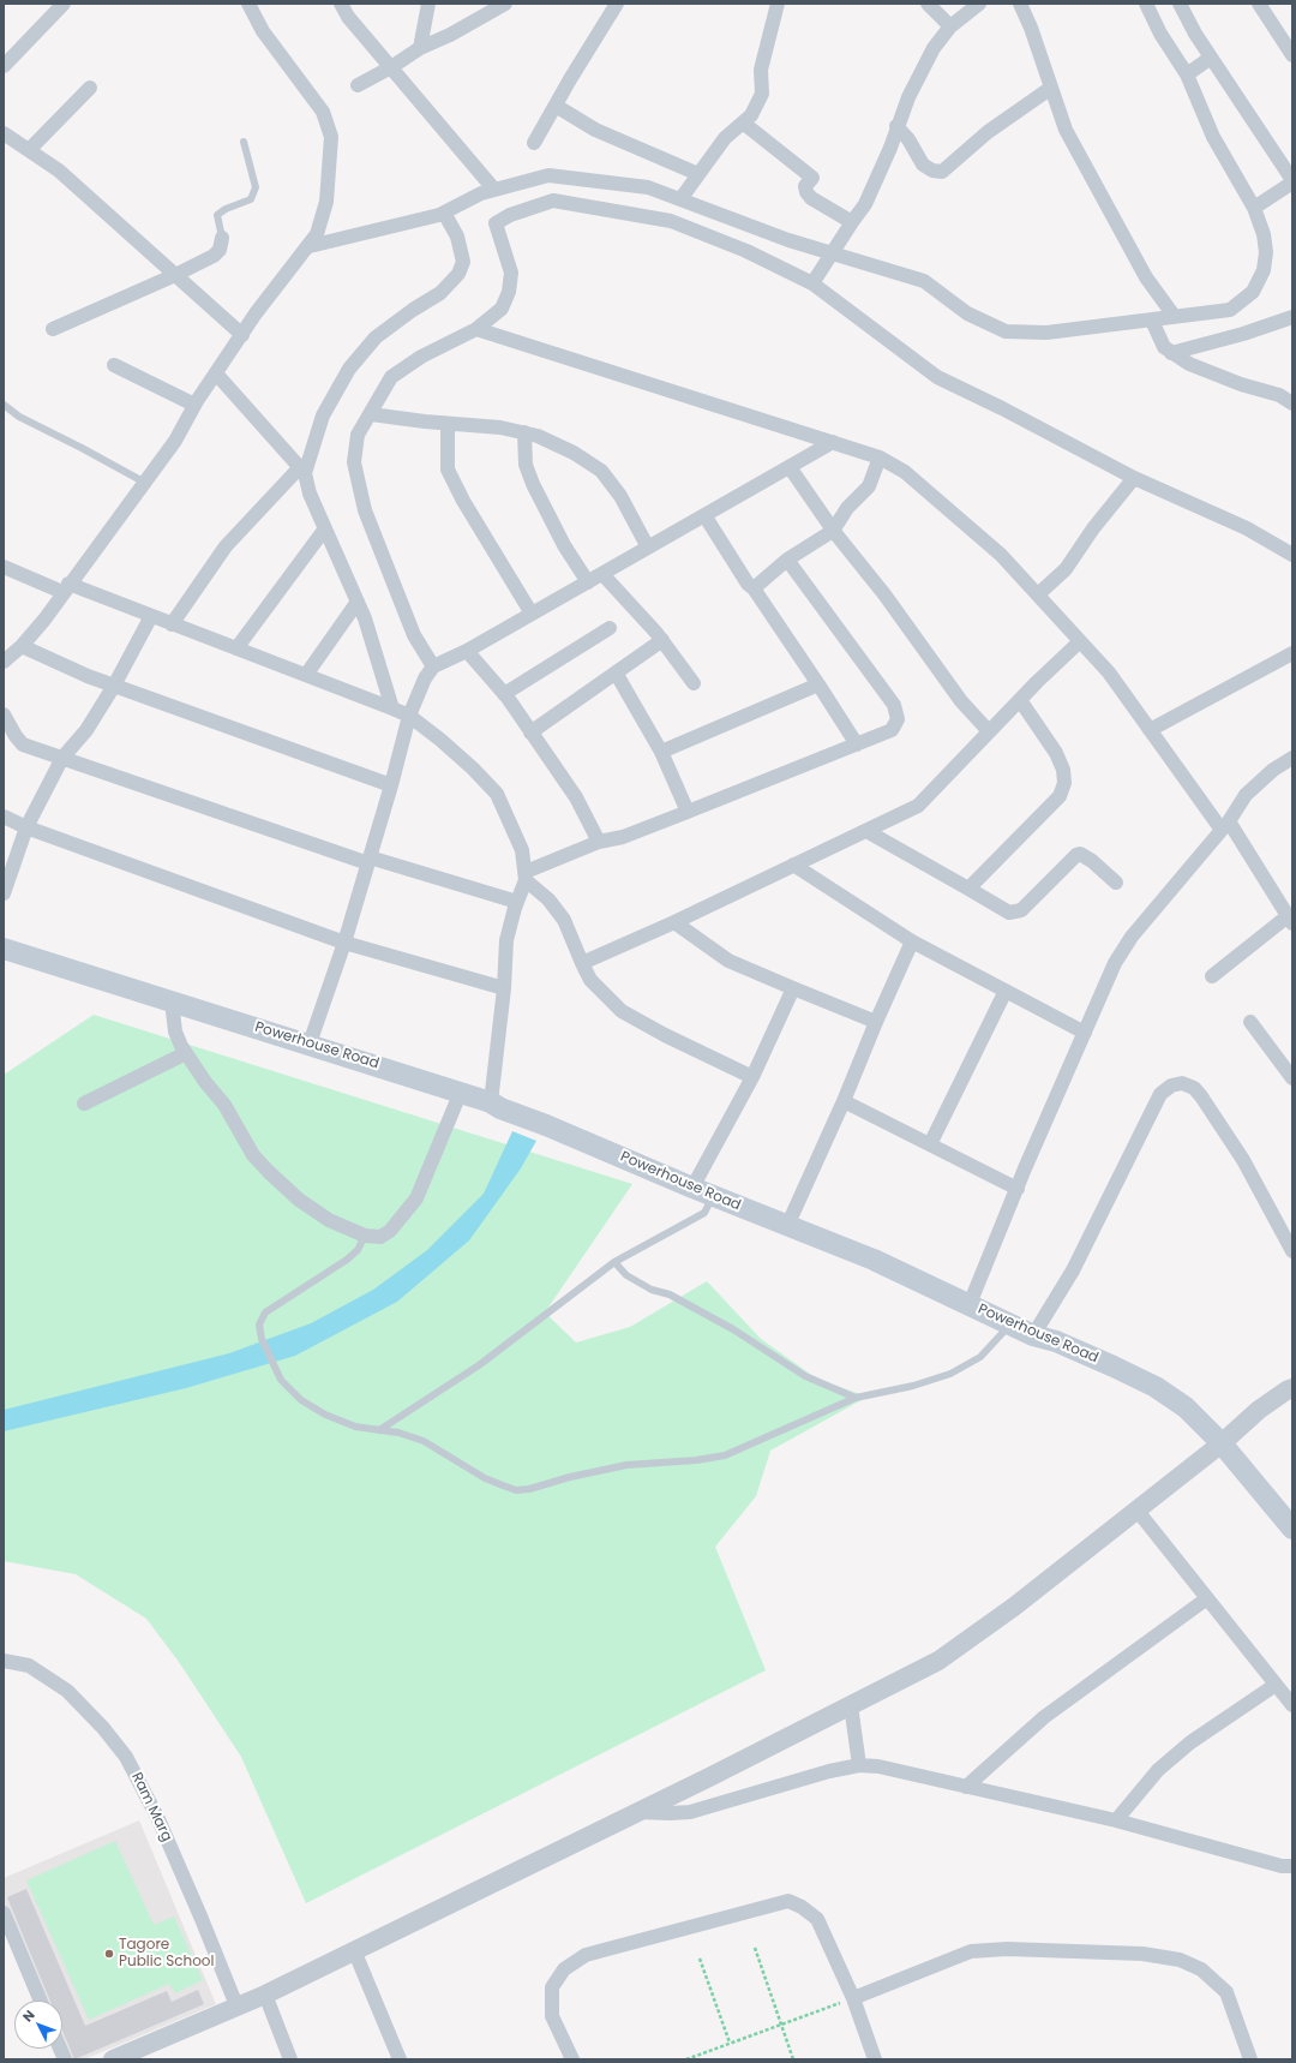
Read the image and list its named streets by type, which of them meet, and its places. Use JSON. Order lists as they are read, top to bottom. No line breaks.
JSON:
{"streets":{"main road":["Powerhouse Road"],"street":["Ram Marg"]},"places":["Tagore Public School"],"north":"top left"}
